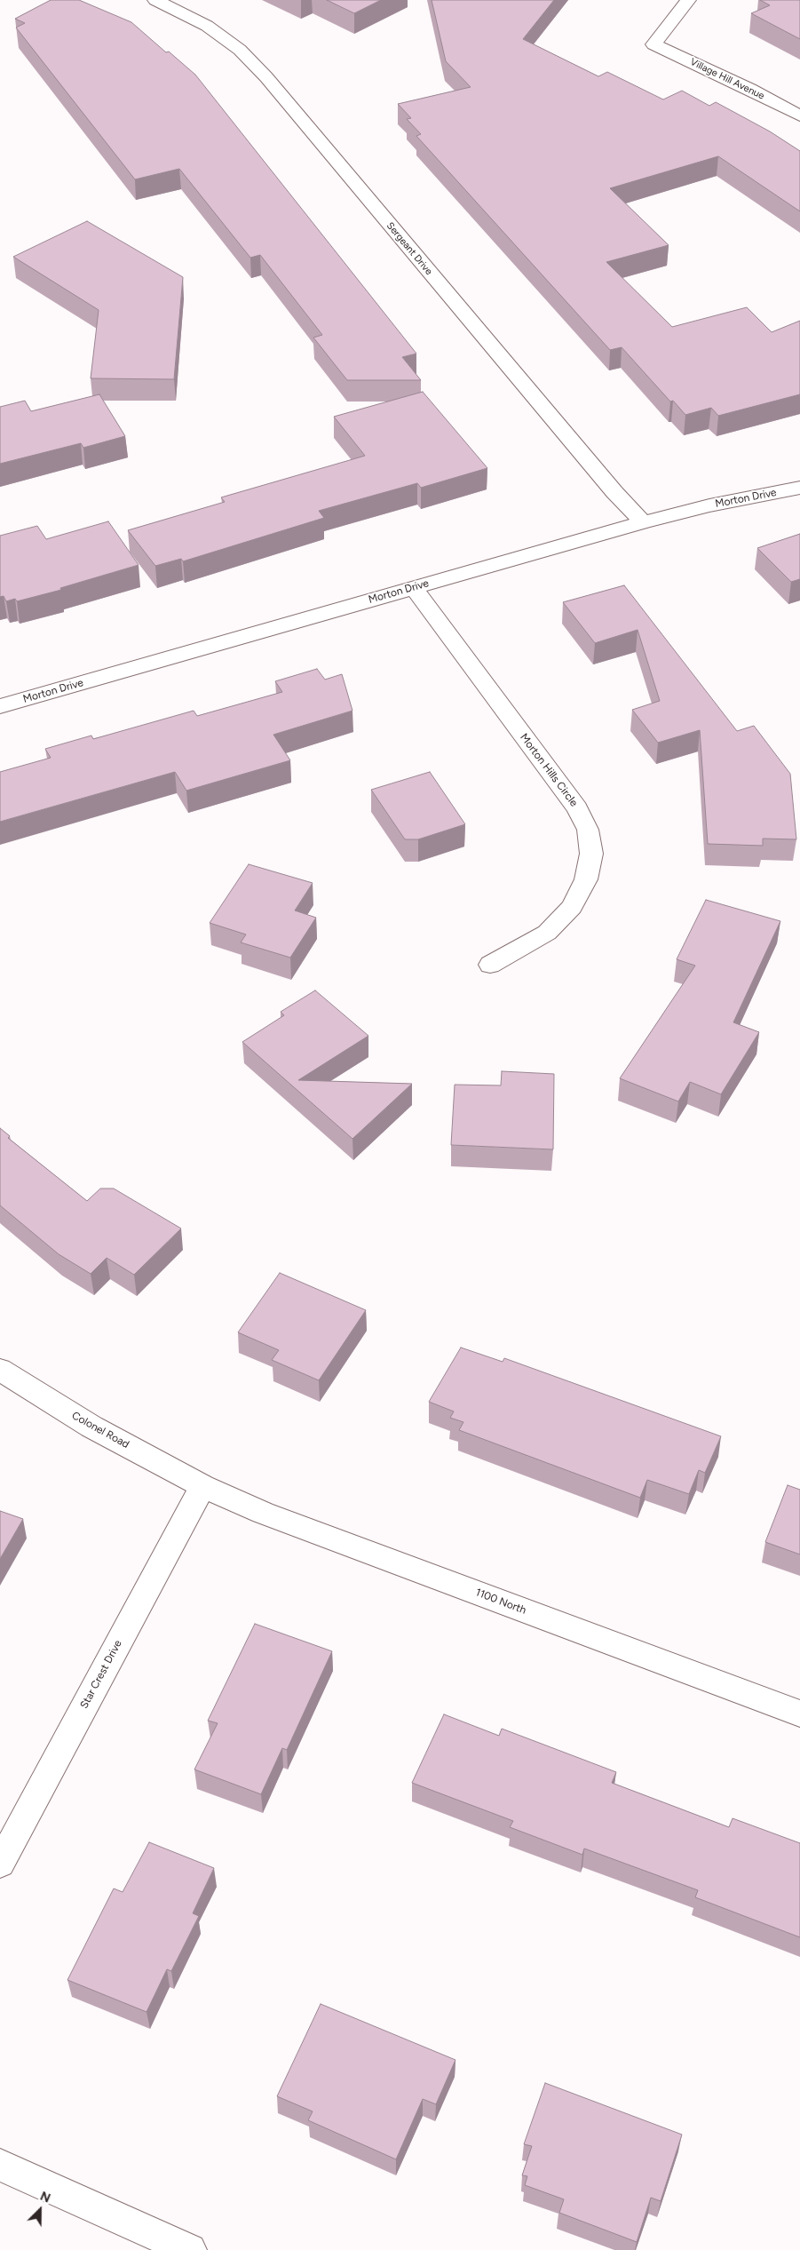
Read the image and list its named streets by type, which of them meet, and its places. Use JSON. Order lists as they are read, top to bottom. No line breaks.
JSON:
{"streets":{"street":["Village Hill Avenue","Sergeant Drive","Morton Drive","Morton Hills Circle","Colonel Road","1100 North","Star Crest Drive"]},"crossings":[["Sergeant Drive","Morton Drive"],["Morton Drive","Morton Hills Circle"],["Colonel Road","1100 North"],["Colonel Road","Star Crest Drive"],["1100 North","Star Crest Drive"]],"north":"top right"}
